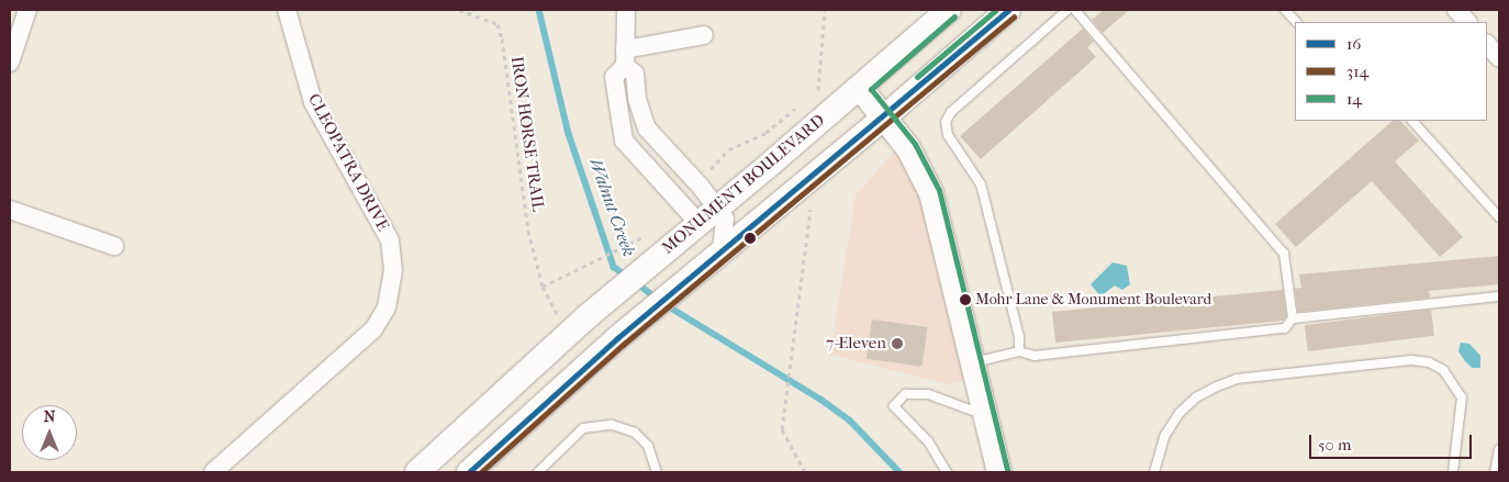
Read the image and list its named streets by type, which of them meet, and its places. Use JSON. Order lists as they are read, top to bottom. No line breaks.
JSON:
{"streets":{"main road":["MONUMENT BOULEVARD"],"street":["CLEOPATRA DRIVE"],"path":["IRON HORSE TRAIL"]},"crossings":[["IRON HORSE TRAIL","MONUMENT BOULEVARD"]],"water":["Walnut Creek"],"places":["Mohr Lane & Monument Boulevard","7-Eleven"],"lines":["transit line 16","transit line 14","transit line 314"],"legend":["16","314","14"],"scale_bar":"50 m","north":"top"}
